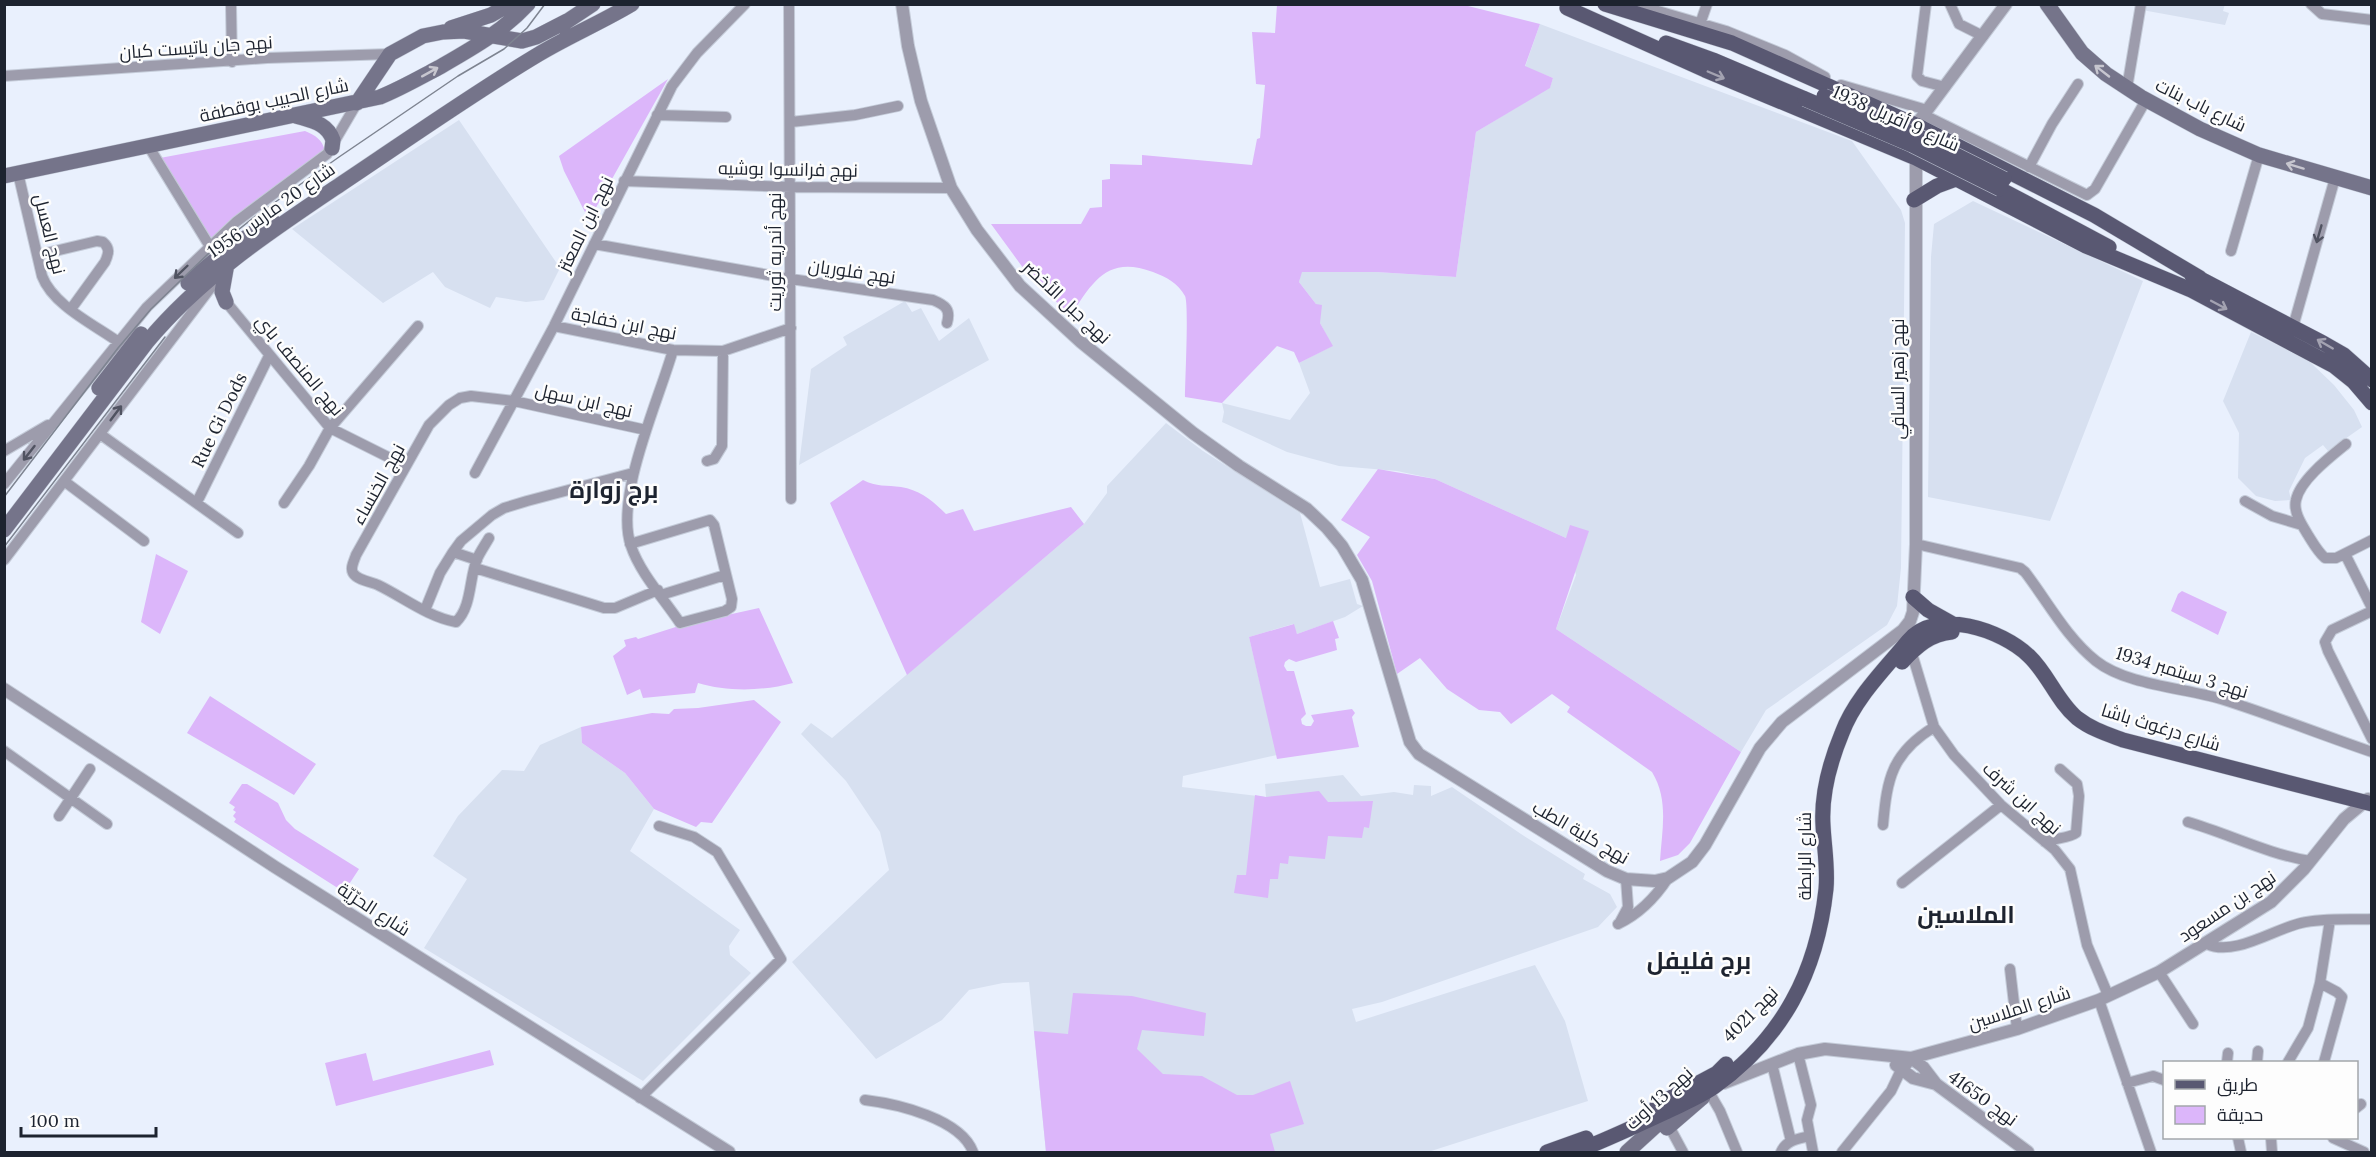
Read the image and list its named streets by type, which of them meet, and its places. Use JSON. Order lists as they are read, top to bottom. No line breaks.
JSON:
{"streets":{"main road":["شارع الحبيب بوقطفة","شارع باب بنات","شارع 9 أفريل 1938","شارع 20 مارس 1956","شارع درغوث باشا","شارع الرابطة","نهج 4021","نهج 13 أوت"],"street":["نهج جان باتيست كبان","نهج فرانسوا بوشيه","نهج ابن المعتز","نهج العسل","نهج أندريه ثوريت","نهج فلوريان","نهج جبل الأخضر","نهج ابن خفاجة","نهج المنصف باي","نهج زهير السافي","نهج ابن سهل","Rue Gi Dods","نهج الخنساء","نهج 3 سبتمبر 1934","نهج ابن شرف","نهج كلية الطب","نهج بن مسعود","شارع الحرّيّة","شارع الملاسين","نهج 41650"]},"crossings":[["شارع الحبيب بوقطفة","شارع 20 مارس 1956"],["شارع الحبيب بوقطفة","نهج العسل"],["شارع 9 أفريل 1938","نهج زهير السافي"],["نهج فرانسوا بوشيه","نهج ابن المعتز"],["نهج فرانسوا بوشيه","نهج أندريه ثوريت"],["نهج فرانسوا بوشيه","نهج جبل الأخضر"],["شارع 20 مارس 1956","نهج العسل"],["شارع 20 مارس 1956","نهج المنصف باي"],["نهج ابن المعتز","نهج فلوريان"],["نهج ابن المعتز","نهج ابن خفاجة"],["نهج ابن المعتز","نهج ابن سهل"],["نهج ابن المعتز","نهج الخنساء"],["نهج أندريه ثوريت","نهج فلوريان"],["نهج أندريه ثوريت","نهج ابن خفاجة"],["نهج جبل الأخضر","نهج كلية الطب"],["نهج المنصف باي","Rue Gi Dods"],["نهج المنصف باي","نهج الخنساء"],["نهج زهير السافي","نهج 3 سبتمبر 1934"],["نهج زهير السافي","شارع درغوث باشا"],["نهج زهير السافي","نهج ابن شرف"],["نهج زهير السافي","شارع الرابطة"],["نهج ابن سهل","نهج الخنساء"],["شارع درغوث باشا","نهج ابن شرف"],["شارع درغوث باشا","شارع الرابطة"],["شارع درغوث باشا","نهج بن مسعود"],["نهج ابن شرف","شارع الرابطة"],["نهج ابن شرف","نهج بن مسعود"],["نهج ابن شرف","شارع الملاسين"],["شارع الرابطة","نهج 4021"],["نهج بن مسعود","شارع الملاسين"],["شارع الملاسين","نهج 4021"],["شارع الملاسين","نهج 13 أوت"],["شارع الملاسين","نهج 41650"],["نهج 4021","نهج 13 أوت"]],"one_way":["شارع باب بنات"],"districts":["برج زوارة","الملاسين","برج فليفل"],"legend":["طريق","حديقة"],"scale_bar":"100 m"}
